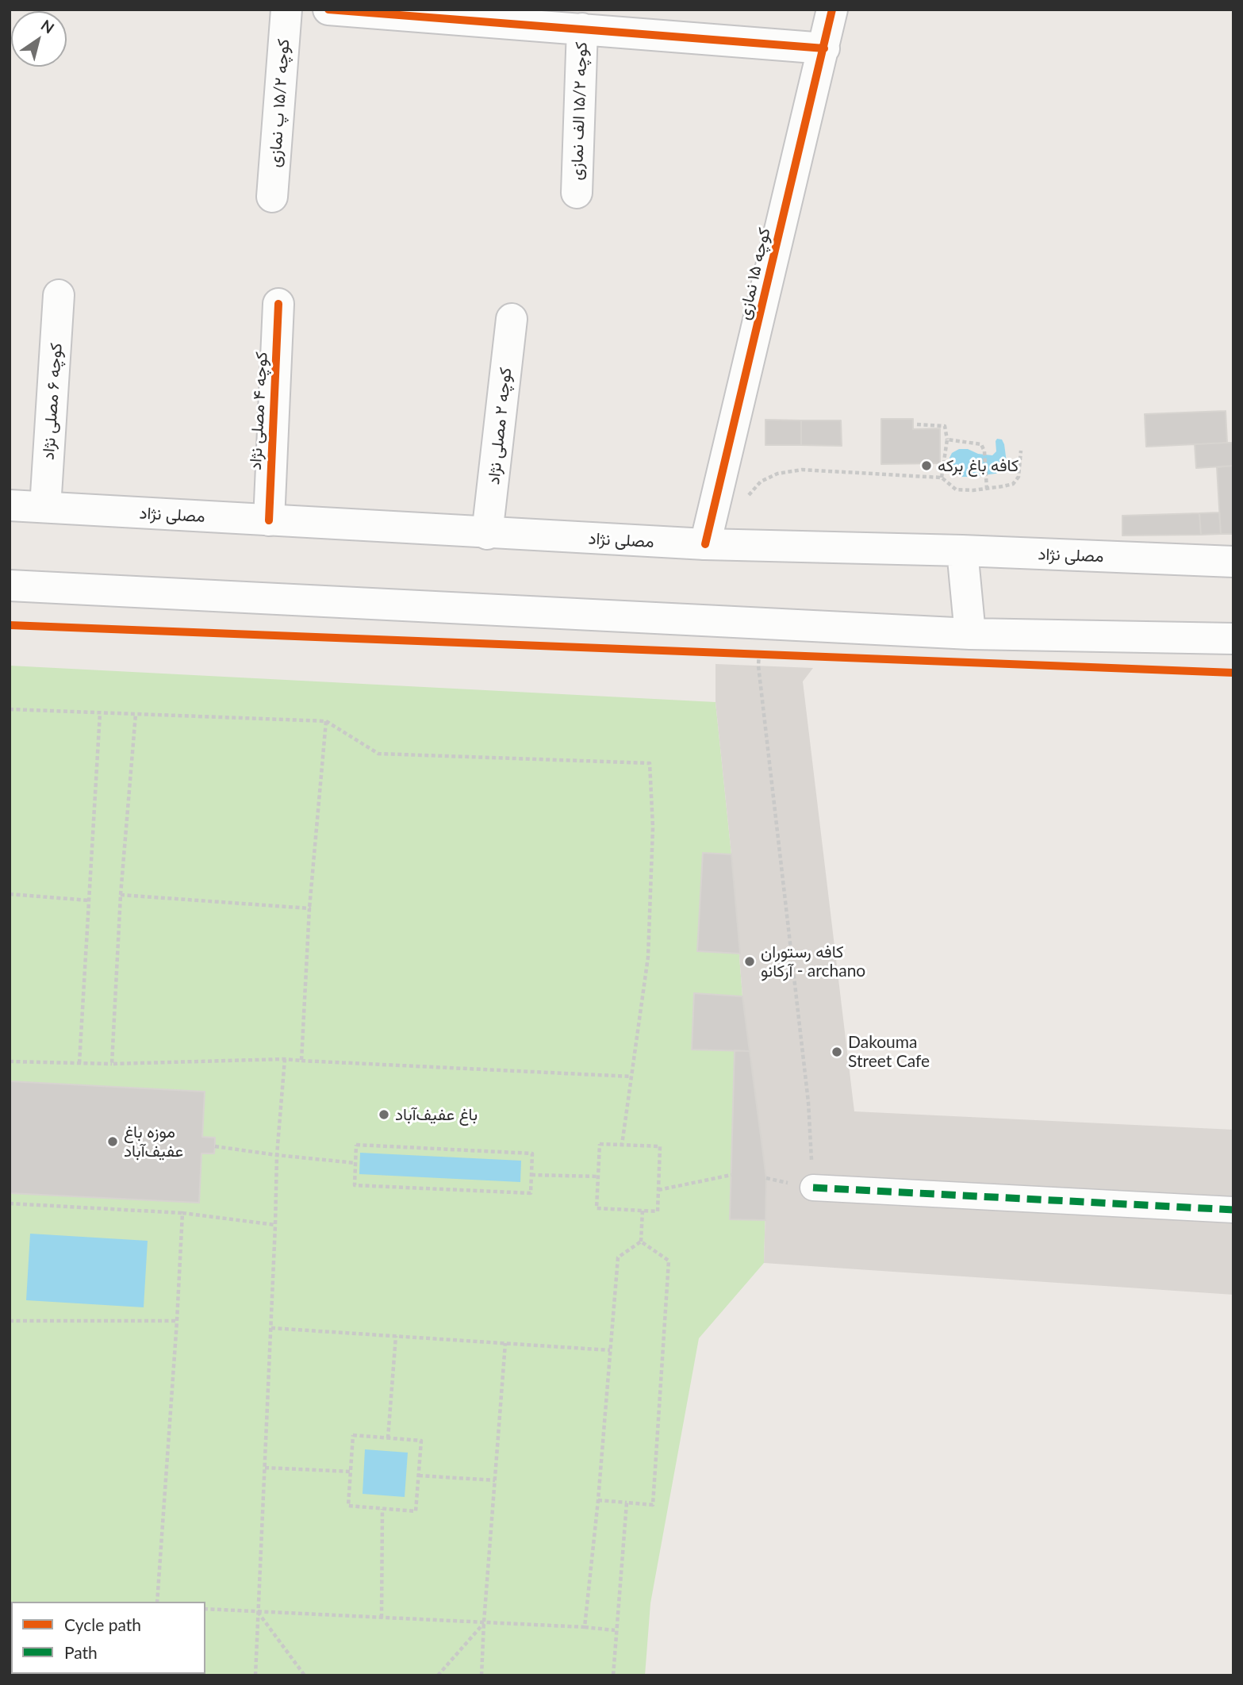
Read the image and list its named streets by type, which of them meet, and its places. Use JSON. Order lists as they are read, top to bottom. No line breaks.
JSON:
{"streets":{"main road":["کوچه ۱۵/۲ پ نمازی","کوچه ۱۵/۲ الف نمازی","کوچه ۱۵ نمازی","کوچه ۶ مصلی نژاد","کوچه ۴ مصلی نژاد","کوچه ۲ مصلی نژاد","مصلی نژاد"]},"crossings":[["کوچه ۱۵ نمازی","مصلی نژاد"],["کوچه ۶ مصلی نژاد","مصلی نژاد"],["کوچه ۴ مصلی نژاد","مصلی نژاد"],["کوچه ۲ مصلی نژاد","مصلی نژاد"]],"places":["کافه باغ برکه","کافه رستوران آرکانو - archano","Dakouma Street Cafe","باغ عفیف‌آباد","موزه باغ عفیف‌آباد"],"legend":["Cycle path","Path"],"north":"top right"}
